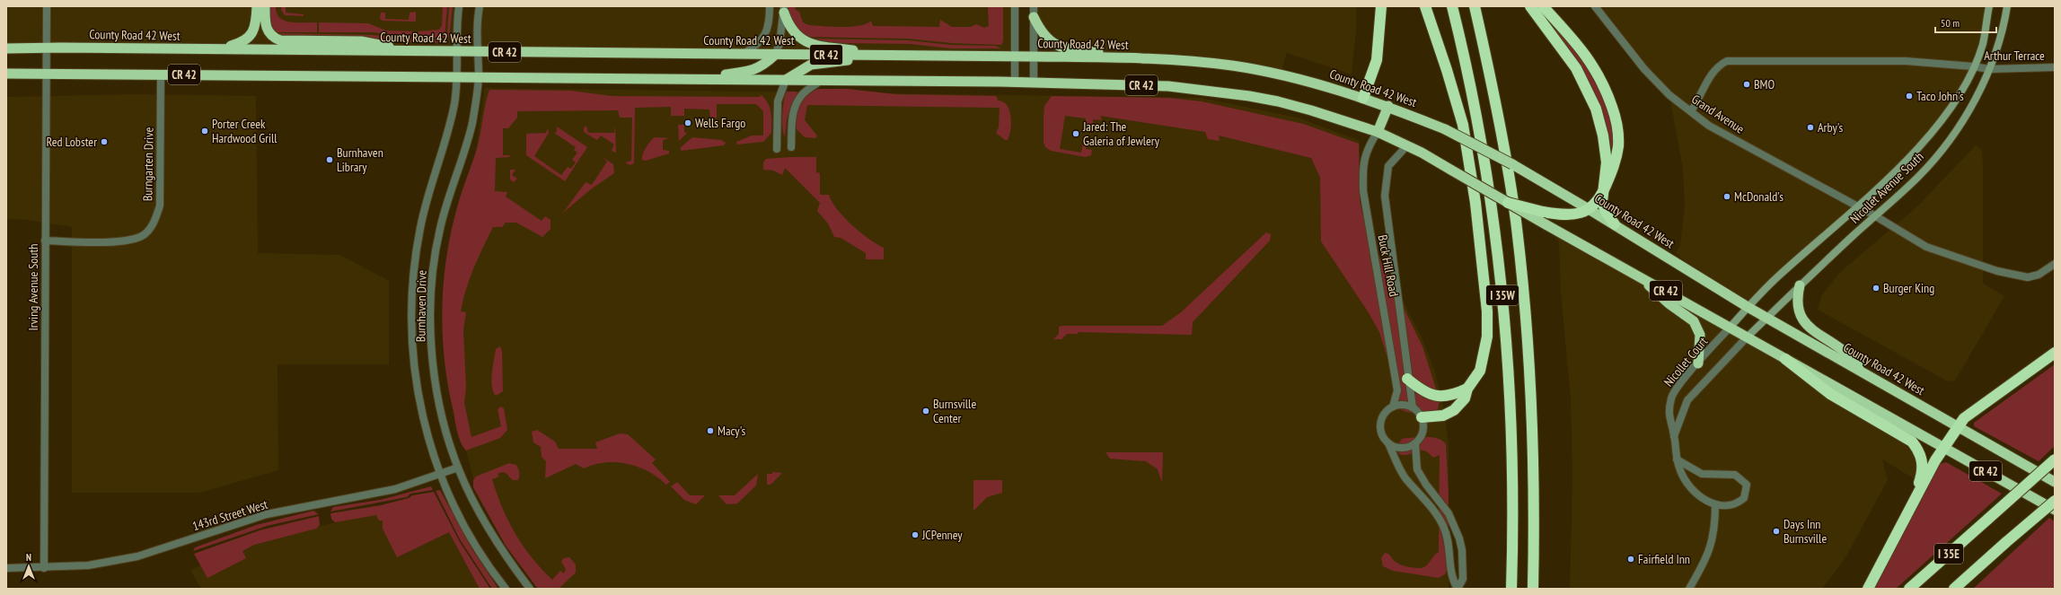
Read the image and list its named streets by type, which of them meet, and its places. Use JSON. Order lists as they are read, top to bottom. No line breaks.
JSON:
{"streets":{"highway":["County Road 42 West","CR 42","I 35W","I 35E"],"main road":["Nicollet Avenue South"],"street":["Arthur Terrace","Grand Avenue","Burngarten Drive","Buck Hill Road","Irving Avenue South","Burnhaven Drive","Nicollet Court","143rd Street West"]},"crossings":[["County Road 42 West","Nicollet Avenue South"],["County Road 42 West","Irving Avenue South"],["County Road 42 West","Burnhaven Drive"],["CR 42","Burngarten Drive"],["CR 42","Nicollet Avenue South"],["CR 42","Buck Hill Road"],["CR 42","Irving Avenue South"],["CR 42","Burnhaven Drive"],["CR 42","Nicollet Court"],["Arthur Terrace","Grand Avenue"],["Arthur Terrace","Nicollet Avenue South"],["Grand Avenue","Nicollet Avenue South"],["Burngarten Drive","Irving Avenue South"],["Nicollet Avenue South","Nicollet Court"],["Irving Avenue South","143rd Street West"],["Burnhaven Drive","143rd Street West"]],"places":["BMO","Taco John's","Wells Fargo","Arby's","Porter Creek Hardwood Grill","Jared: The Galeria of Jewlery","Red Lobster","Burnhaven Library","McDonald's","Burger King","Burnsville Center","Macy's","Days Inn Burnsville","JCPenney","Fairfield Inn"],"scale_bar":"50 m","north":"top"}
